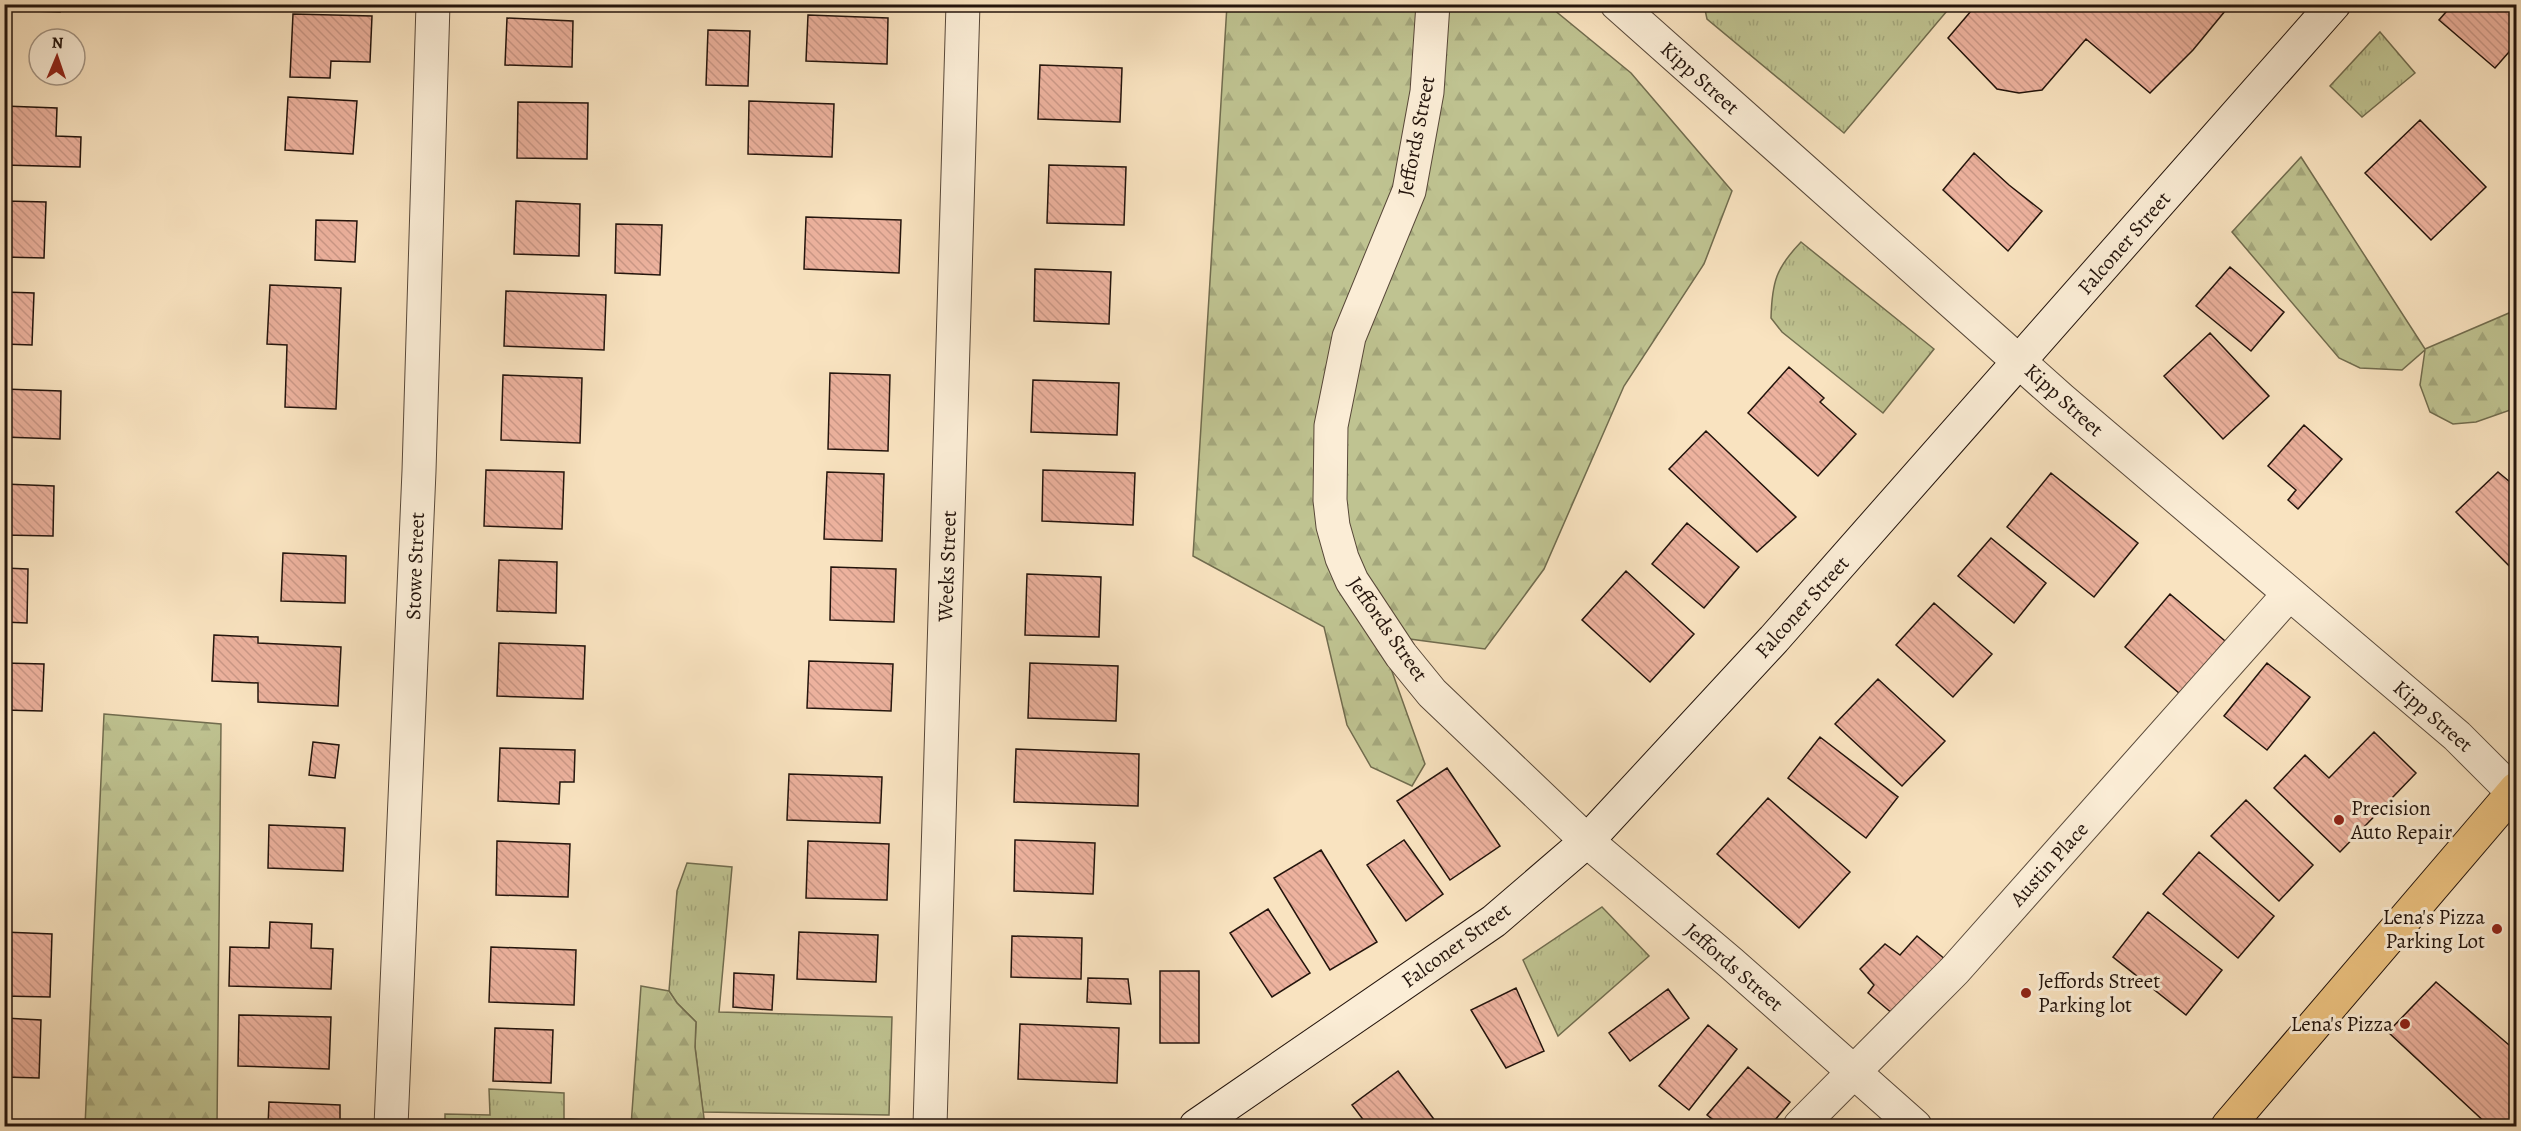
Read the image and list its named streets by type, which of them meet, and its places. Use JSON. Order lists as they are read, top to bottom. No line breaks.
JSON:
{"streets":{"street":["Kipp Street","Jeffords Street","Falconer Street","Stowe Street","Weeks Street","Austin Place"]},"crossings":[["Kipp Street","Falconer Street"],["Kipp Street","Austin Place"],["Jeffords Street","Falconer Street"],["Jeffords Street","Austin Place"]],"places":["Precision Auto Repair","Lena's Pizza Parking Lot","Jeffords Street Parking lot","Lena's Pizza"],"north":"top"}
